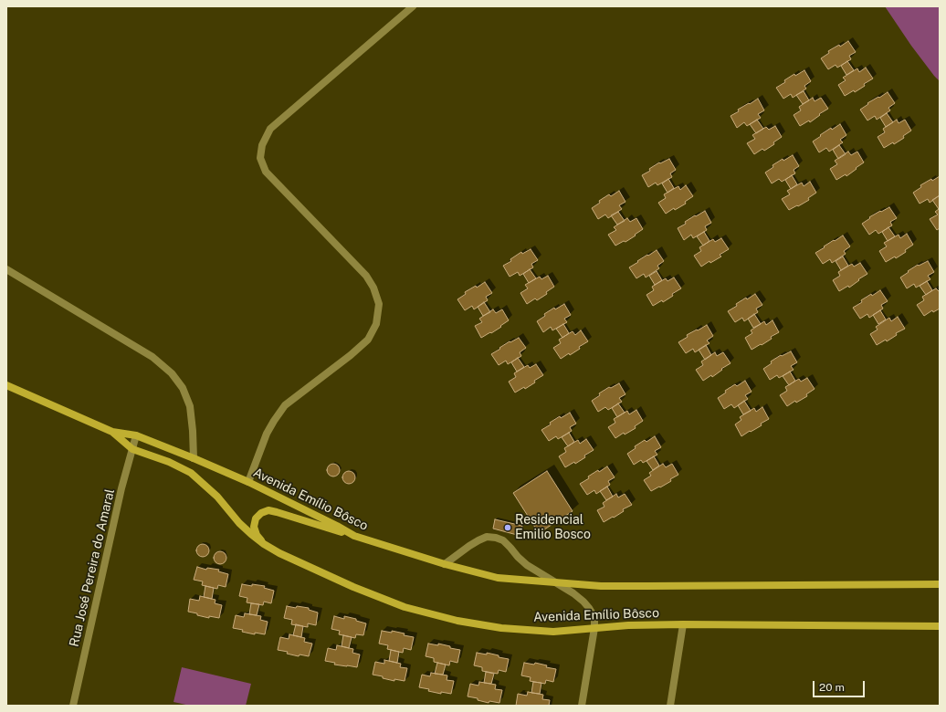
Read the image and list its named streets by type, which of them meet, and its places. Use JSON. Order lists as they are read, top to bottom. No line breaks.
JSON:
{"streets":{"main road":["Avenida Emílio Bôsco"],"street":["Rua José Pereira do Amaral"]},"crossings":[["Avenida Emílio Bôsco","Rua José Pereira do Amaral"]],"places":["Residencial Emilio Bosco"],"scale_bar":"20 m"}
